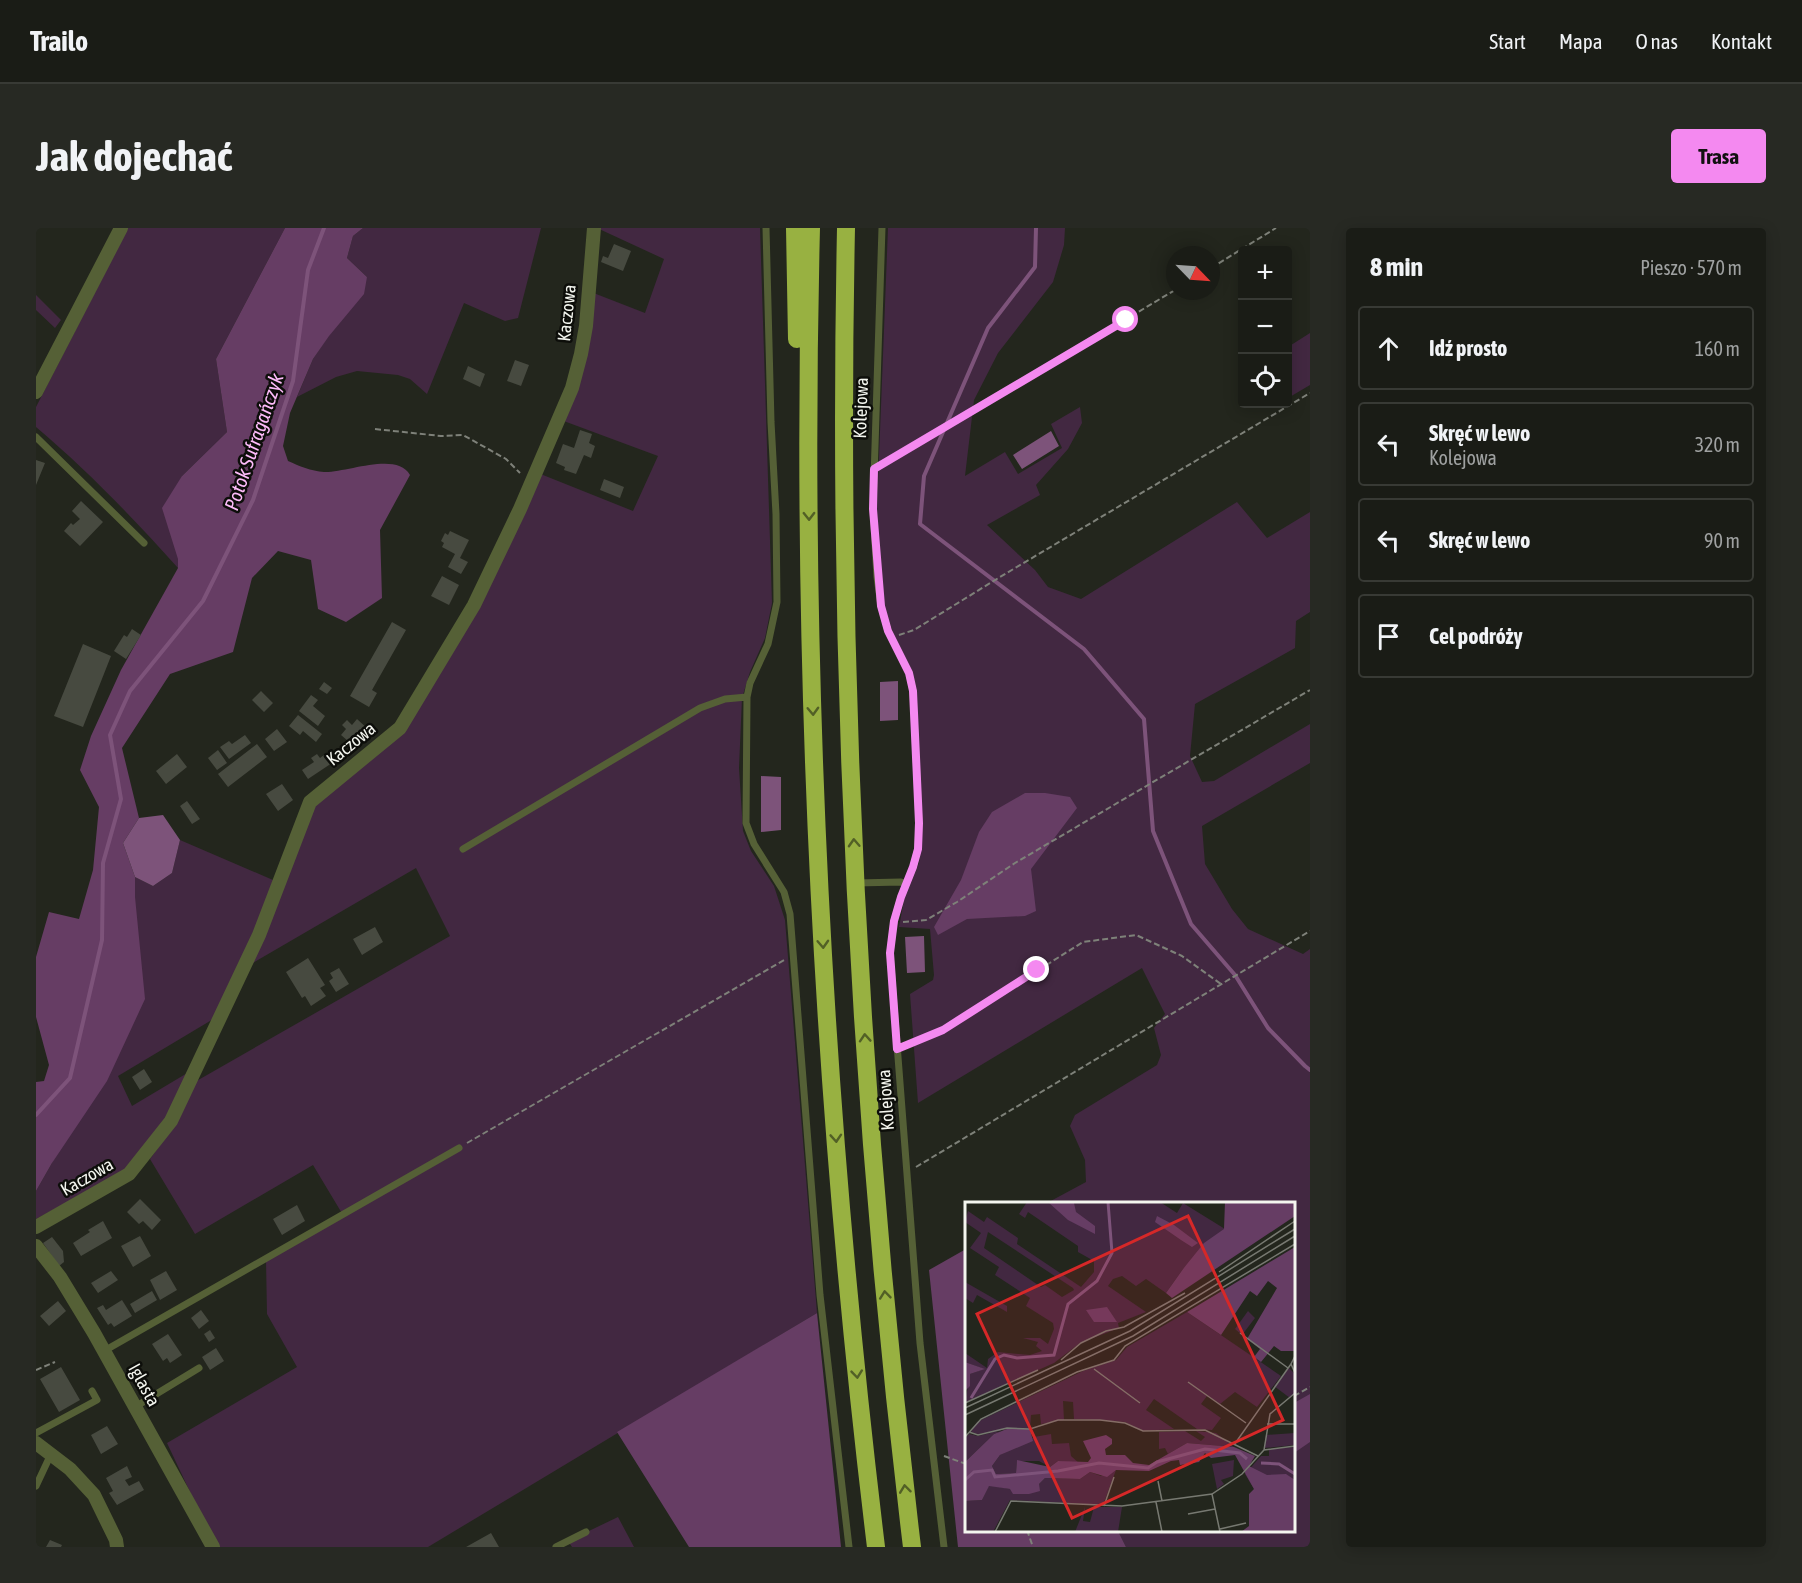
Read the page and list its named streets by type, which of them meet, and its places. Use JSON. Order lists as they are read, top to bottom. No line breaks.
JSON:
{"streets":{"street":["Kaczowa","Iglasta"],"lane":["Kolejowa"]},"water":["Potok Sufragańczyk"],"north":"bottom right","page":{"header":"Trailo","nav":["Start","Mapa","O nas","Kontakt"],"buttons":"Trasa","title":"Jak dojechać","heading":["8 min","Pieszo · 570 m"],"map_buttons":["+","−"],"list":[["Idź prosto","160 m"],["Skręć w lewo","Kolejowa","320 m"],["Skręć w lewo","90 m"],"Cel podróży"]}}
